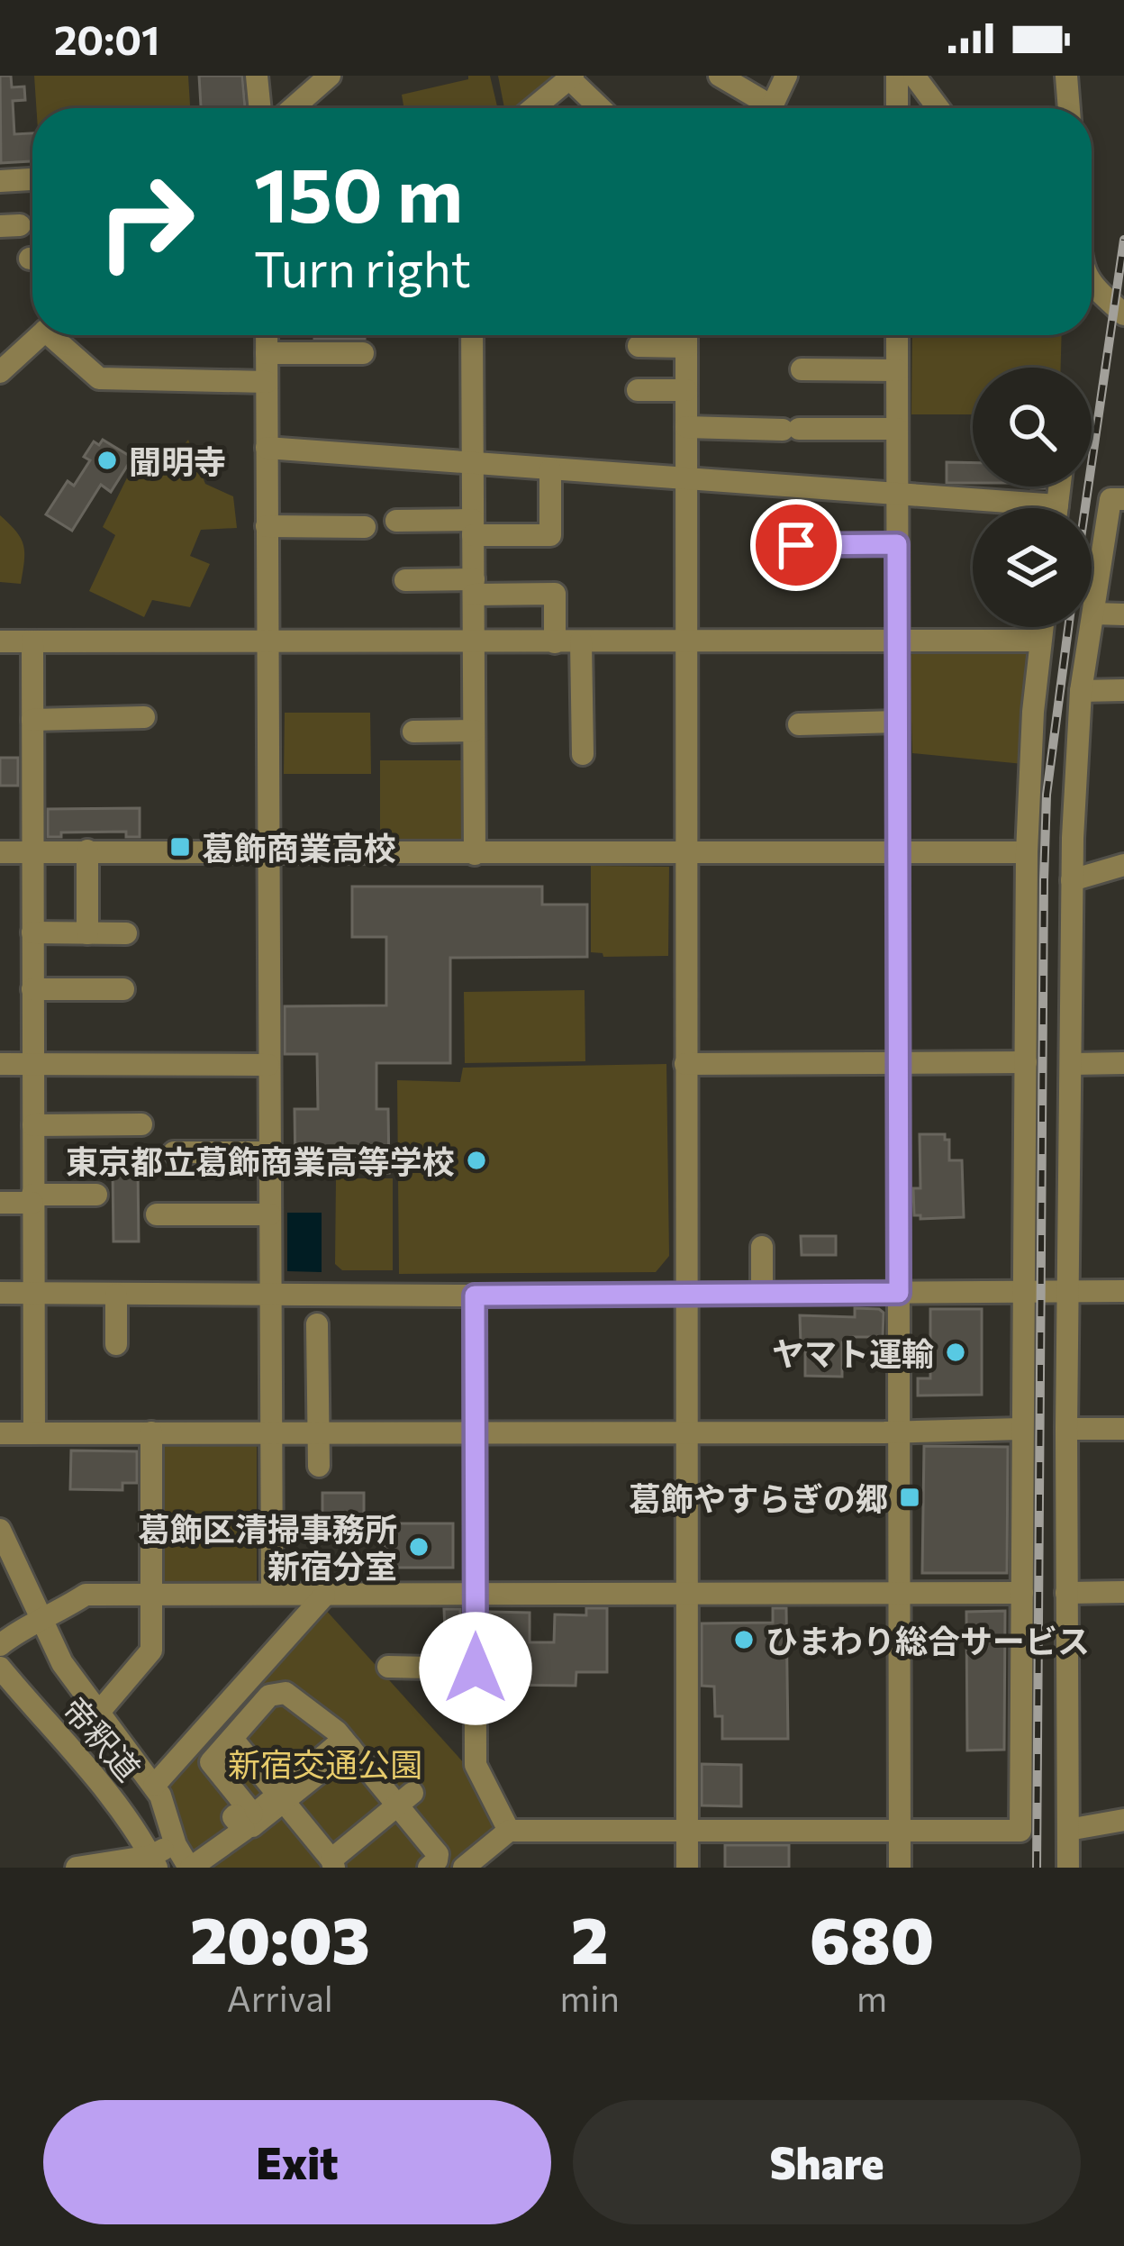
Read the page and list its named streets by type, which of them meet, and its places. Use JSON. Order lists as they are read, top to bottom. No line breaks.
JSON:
{"streets":{"street":["帝釈道"]},"parks":["新宿交通公園"],"places":{"other":["聞明寺","東京都立葛飾商業高等学校","ヤマト運輸","葛飾区清掃事務所 新宿分室","ひまわり総合サービス"],"transit":["葛飾商業高校","葛飾やすらぎの郷"]},"page":{"status":"20:01","turn":["150 m","Turn right"],"eta":["20:03","Arrival","2","min","680","m"],"buttons":["Exit","Share"]}}
